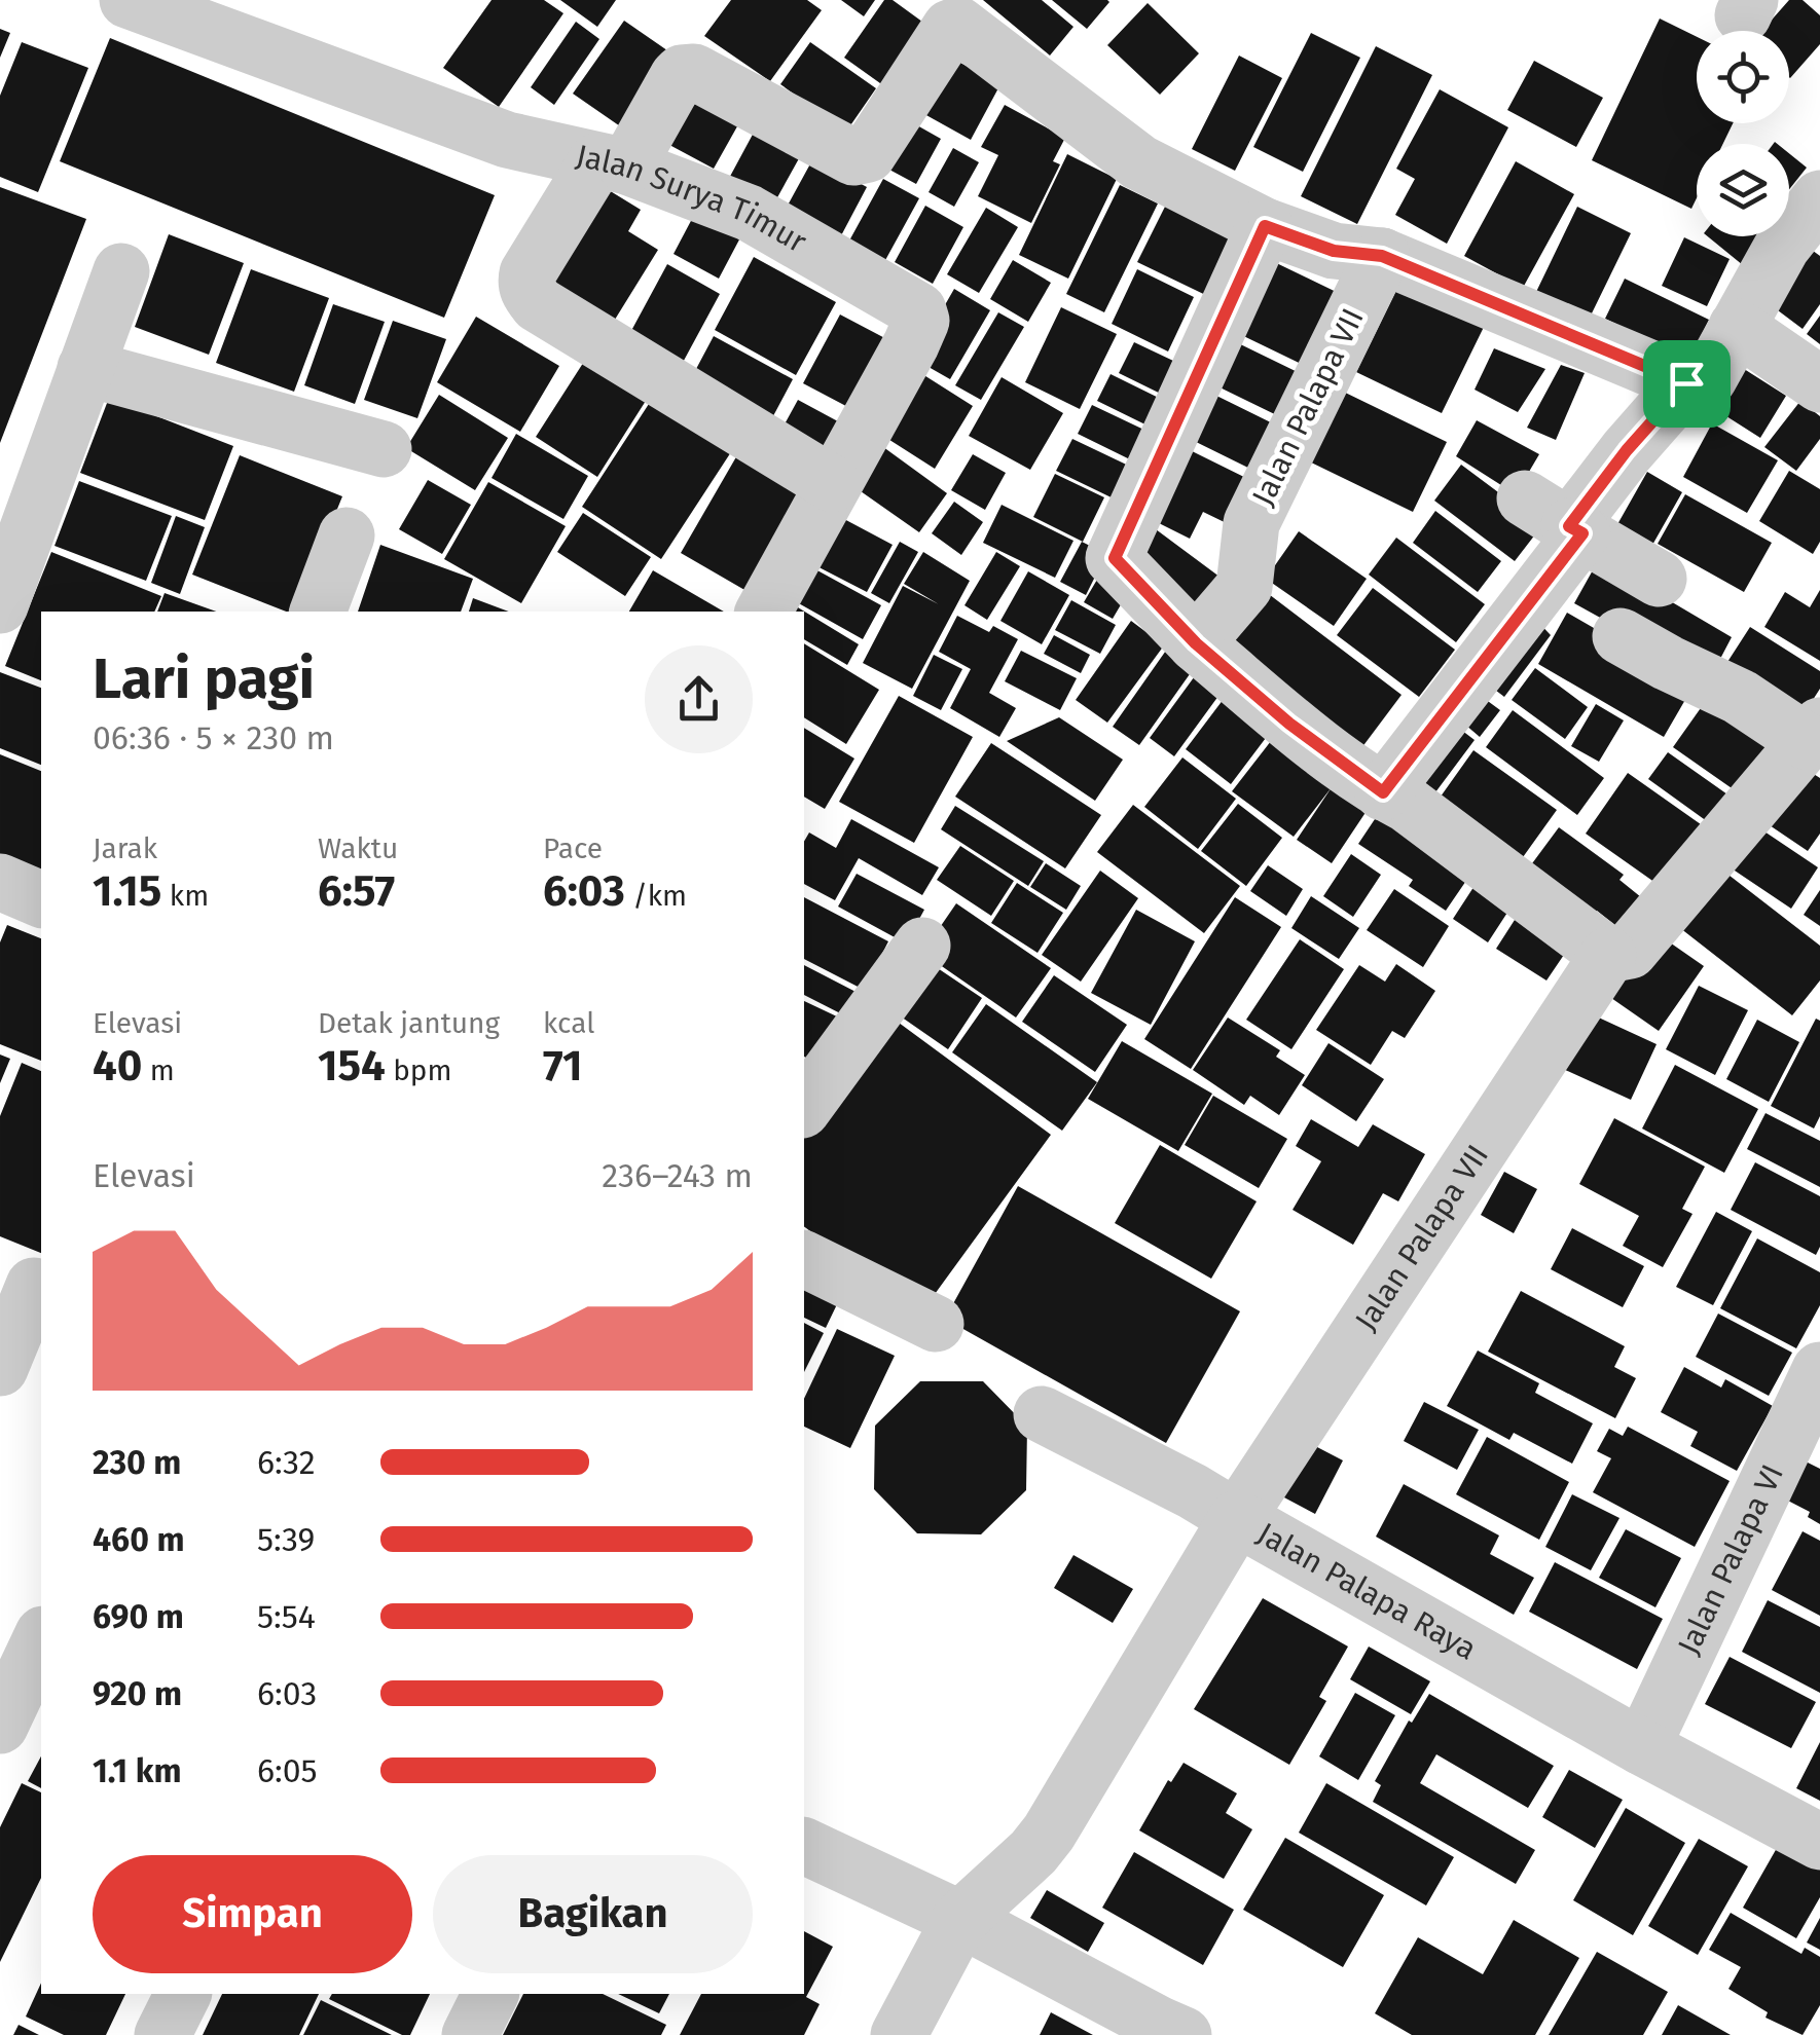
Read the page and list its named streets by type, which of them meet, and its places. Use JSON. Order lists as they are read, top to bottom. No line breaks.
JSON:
{"streets":{"street":["Jalan Surya Timur","Jalan Palapa VII","Jalan Palapa VI","Jalan Palapa Raya"]},"crossings":[["Jalan Palapa VII","Jalan Palapa Raya"],["Jalan Palapa VI","Jalan Palapa Raya"]],"page":{"heading":["Lari pagi","06:36 · 5 × 230 m"],"stats":[["Jarak","1.15 km"],["Waktu","6:57"],["Pace","6:03 /km"],["Elevasi","40 m"],["Detak jantung","154 bpm"],["kcal","71"]],"chart":["Elevasi","236–243 m"],"list":[{"name":"230 m","note":"6:32"},{"name":"460 m","note":"5:39"},{"name":"690 m","note":"5:54"},{"name":"920 m","note":"6:03"},{"name":"1.1 km","note":"6:05"}],"buttons":["Simpan","Bagikan"]}}
